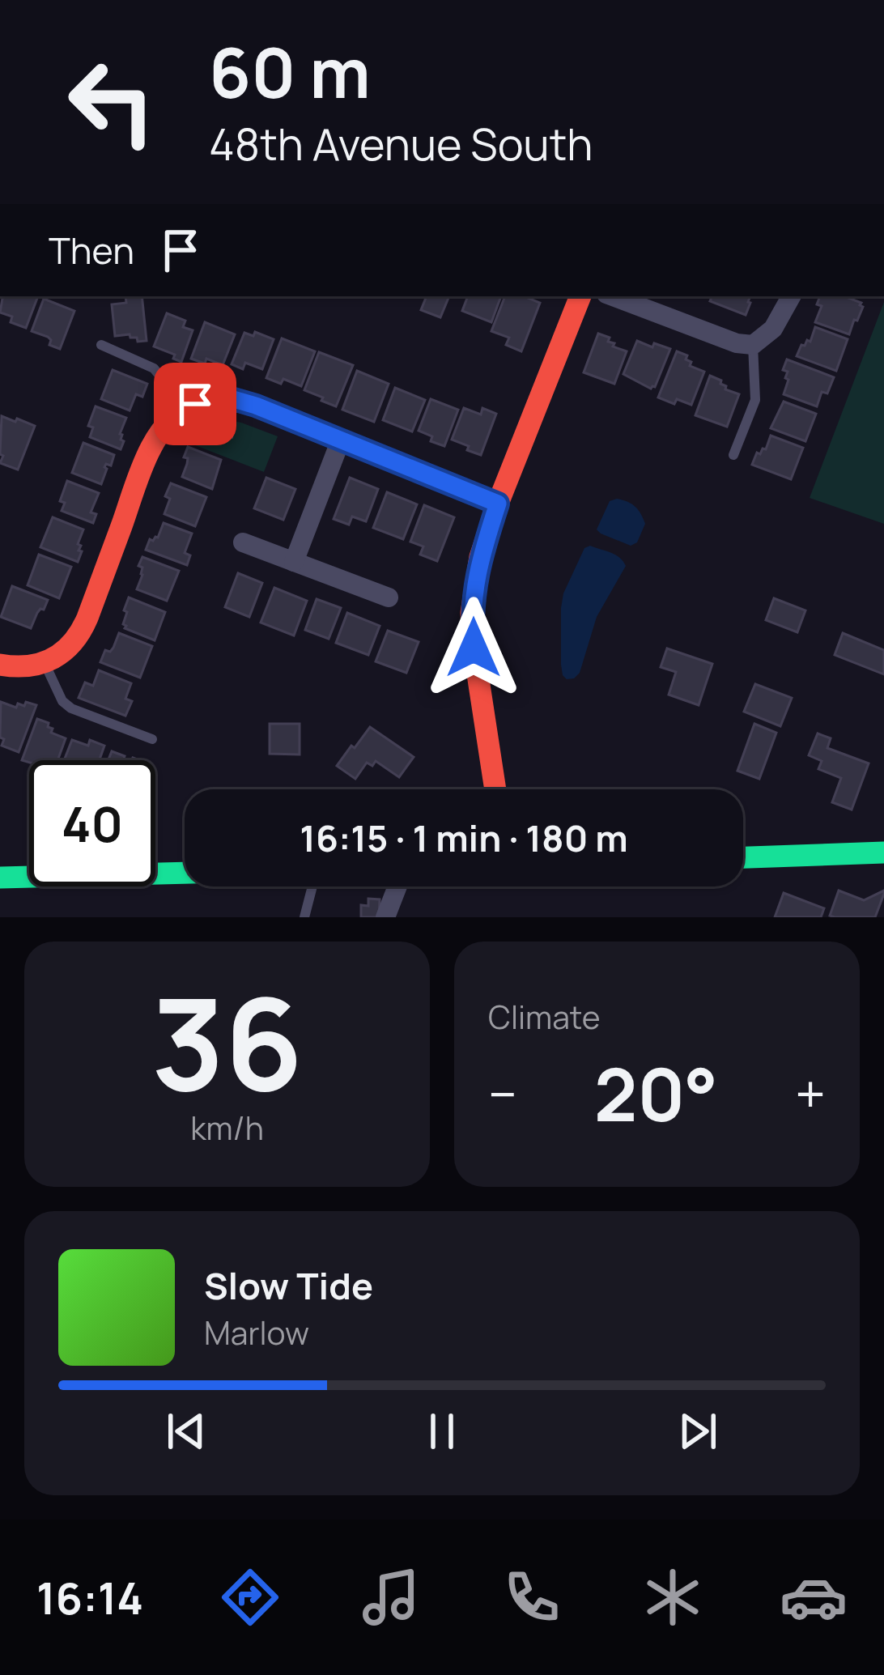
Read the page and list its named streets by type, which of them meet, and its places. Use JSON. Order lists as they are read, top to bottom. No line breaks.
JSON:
{"page":{"turn":["60 m","48th Avenue South"],"then":"Then","limit":"40","trip":"16:15 · 1 min · 180 m","tile":[["36","km/h"],"Climate"],"heat":["−","20°","+"],"song":["Slow Tide","Marlow"],"tabs":"16:14"}}
